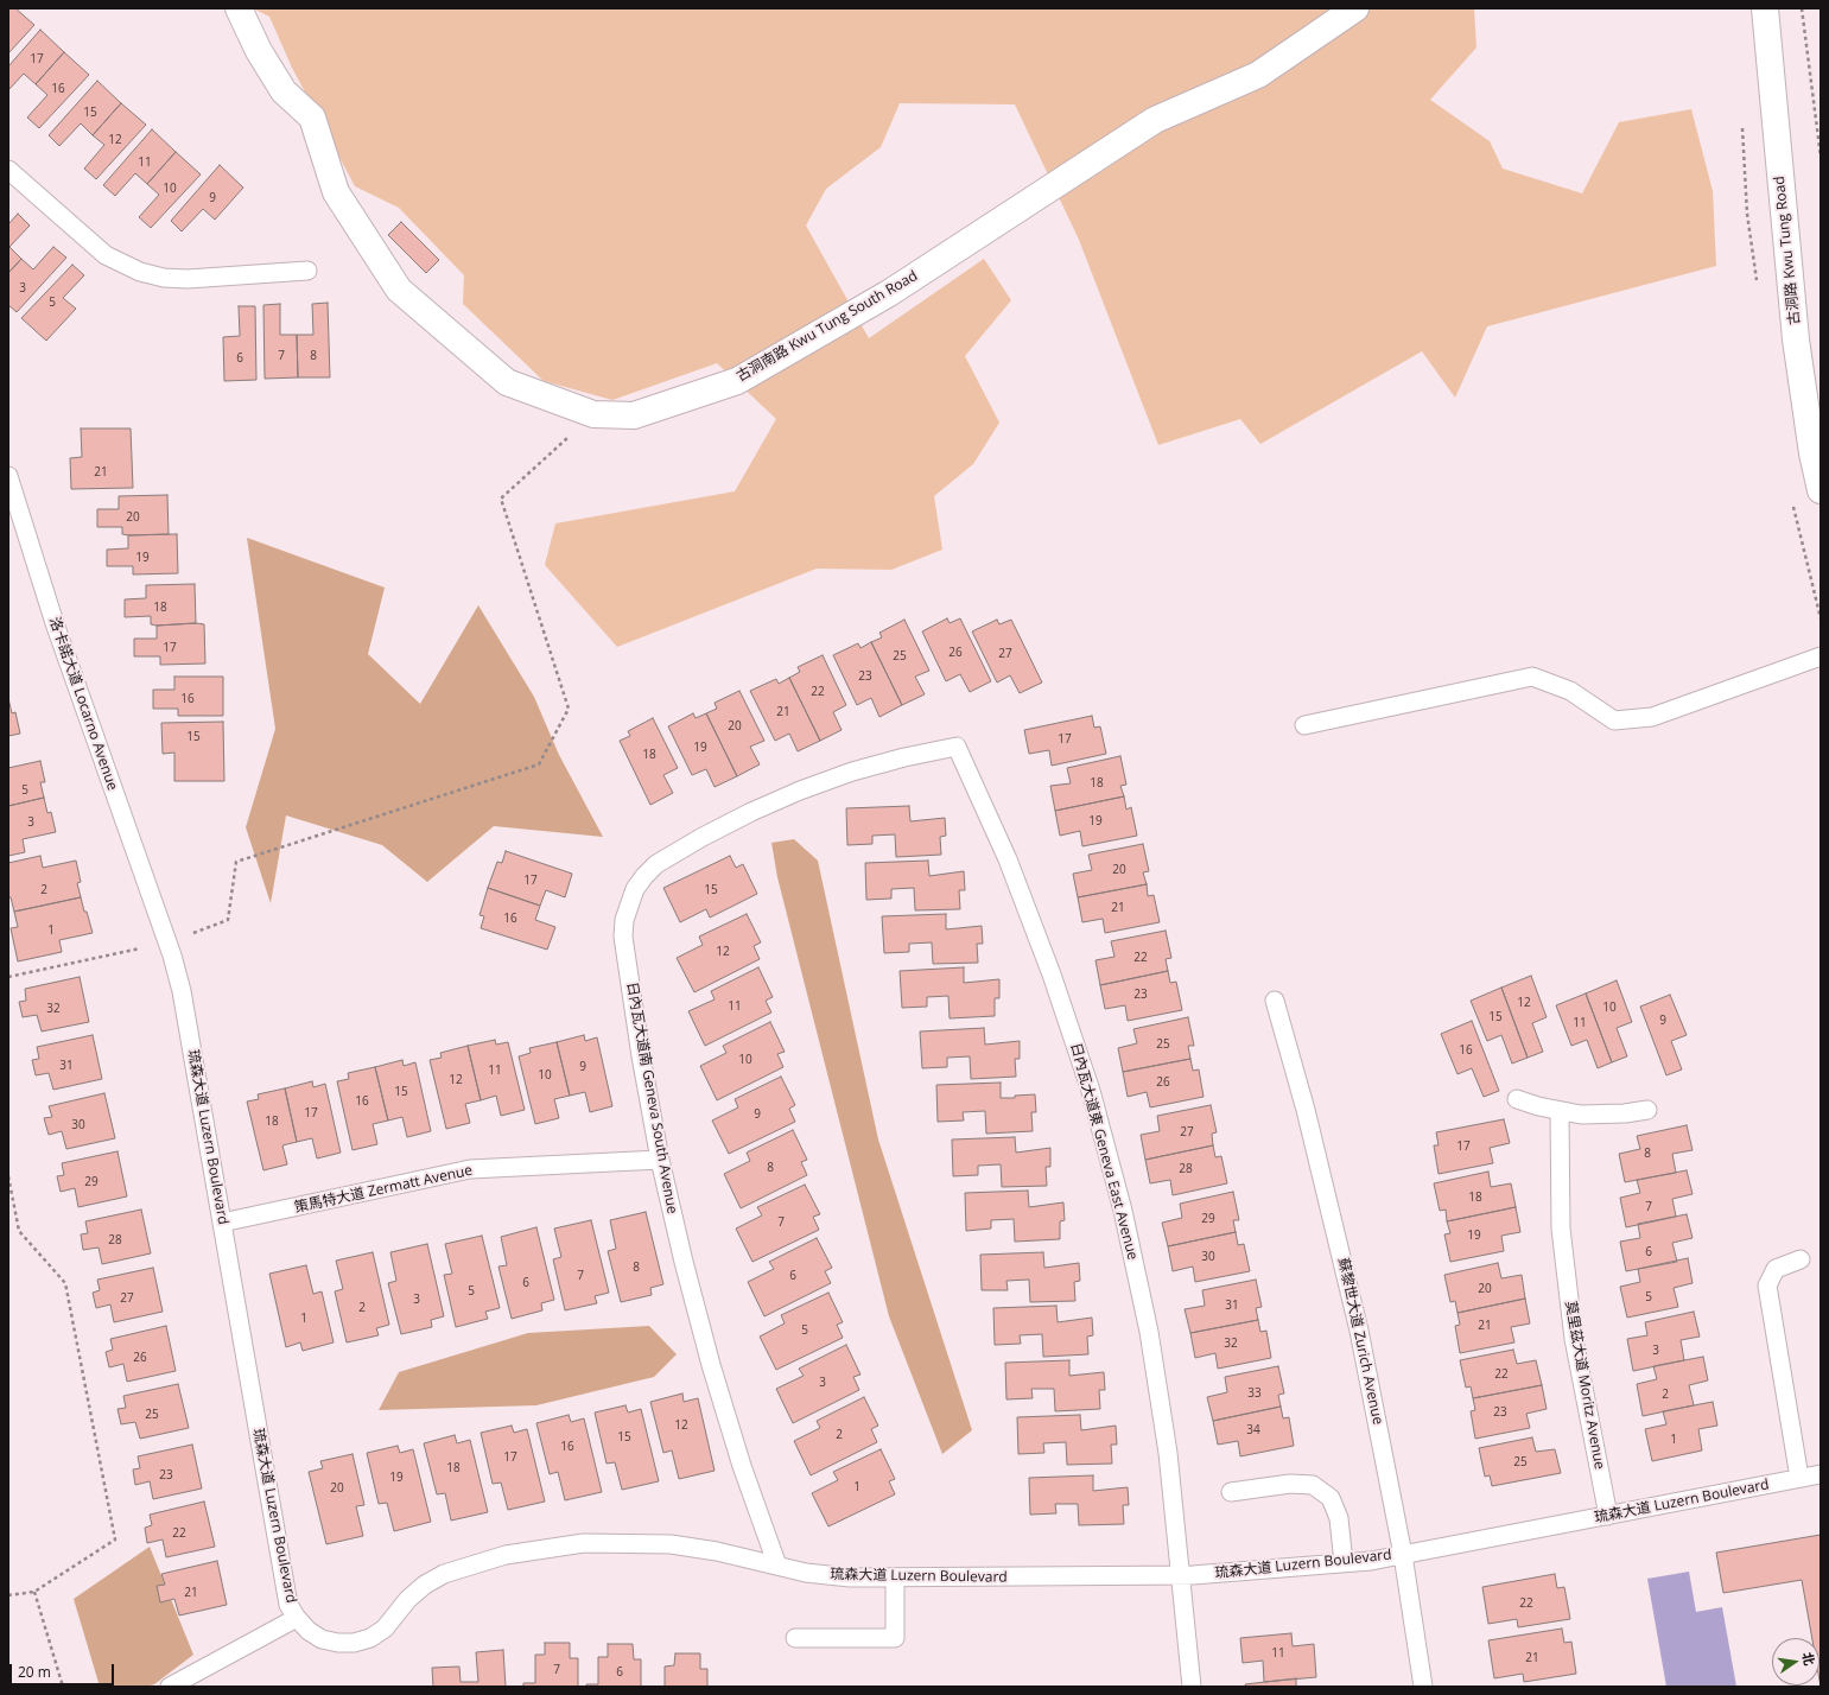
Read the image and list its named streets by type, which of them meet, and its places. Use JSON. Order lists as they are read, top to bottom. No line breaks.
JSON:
{"streets":{"street":["古洞路 Kwu Tung Road","古洞南路 Kwu Tung South Road"],"lane":["洛卡諾大道 Locarno Avenue","日內瓦大道南 Geneva South Avenue","琉森大道 Luzern Boulevard","日內瓦大道東 Geneva East Avenue","策馬特大道 Zermatt Avenue","蘇黎世大道 Zurich Avenue","莫里茲大道 Moritz Avenue"]},"crossings":[["洛卡諾大道 Locarno Avenue","琉森大道 Luzern Boulevard"],["日內瓦大道南 Geneva South Avenue","琉森大道 Luzern Boulevard"],["日內瓦大道南 Geneva South Avenue","日內瓦大道東 Geneva East Avenue"],["日內瓦大道南 Geneva South Avenue","策馬特大道 Zermatt Avenue"],["琉森大道 Luzern Boulevard","日內瓦大道東 Geneva East Avenue"],["琉森大道 Luzern Boulevard","策馬特大道 Zermatt Avenue"],["琉森大道 Luzern Boulevard","蘇黎世大道 Zurich Avenue"],["琉森大道 Luzern Boulevard","莫里茲大道 Moritz Avenue"]],"house_numbers":["17","16","15","12","11","10","9","3","5","7","8","6","21","20","19","18","17","26","27","25","23","22","16","21","20","15","17","19","18","18","5","19","3","20","17","2","15","21","16","1","12","22","23","12","11","10","32","15","9","11","25","16","10","31","9","11","10","12","26","15","16","17","9","18","30","27","17","8","8","28","29","18","7","29","7","19","28","6","30","8","7","6","6","20","5","5","27","3","31","2","1","21","5","32","3","26","22","3","33","2","23","25","12","34","2","15","1","16","17","25","18","23","19","1","20","22","21","22","11","21","7","6"],"scale_bar":"20 m","north":"right"}
